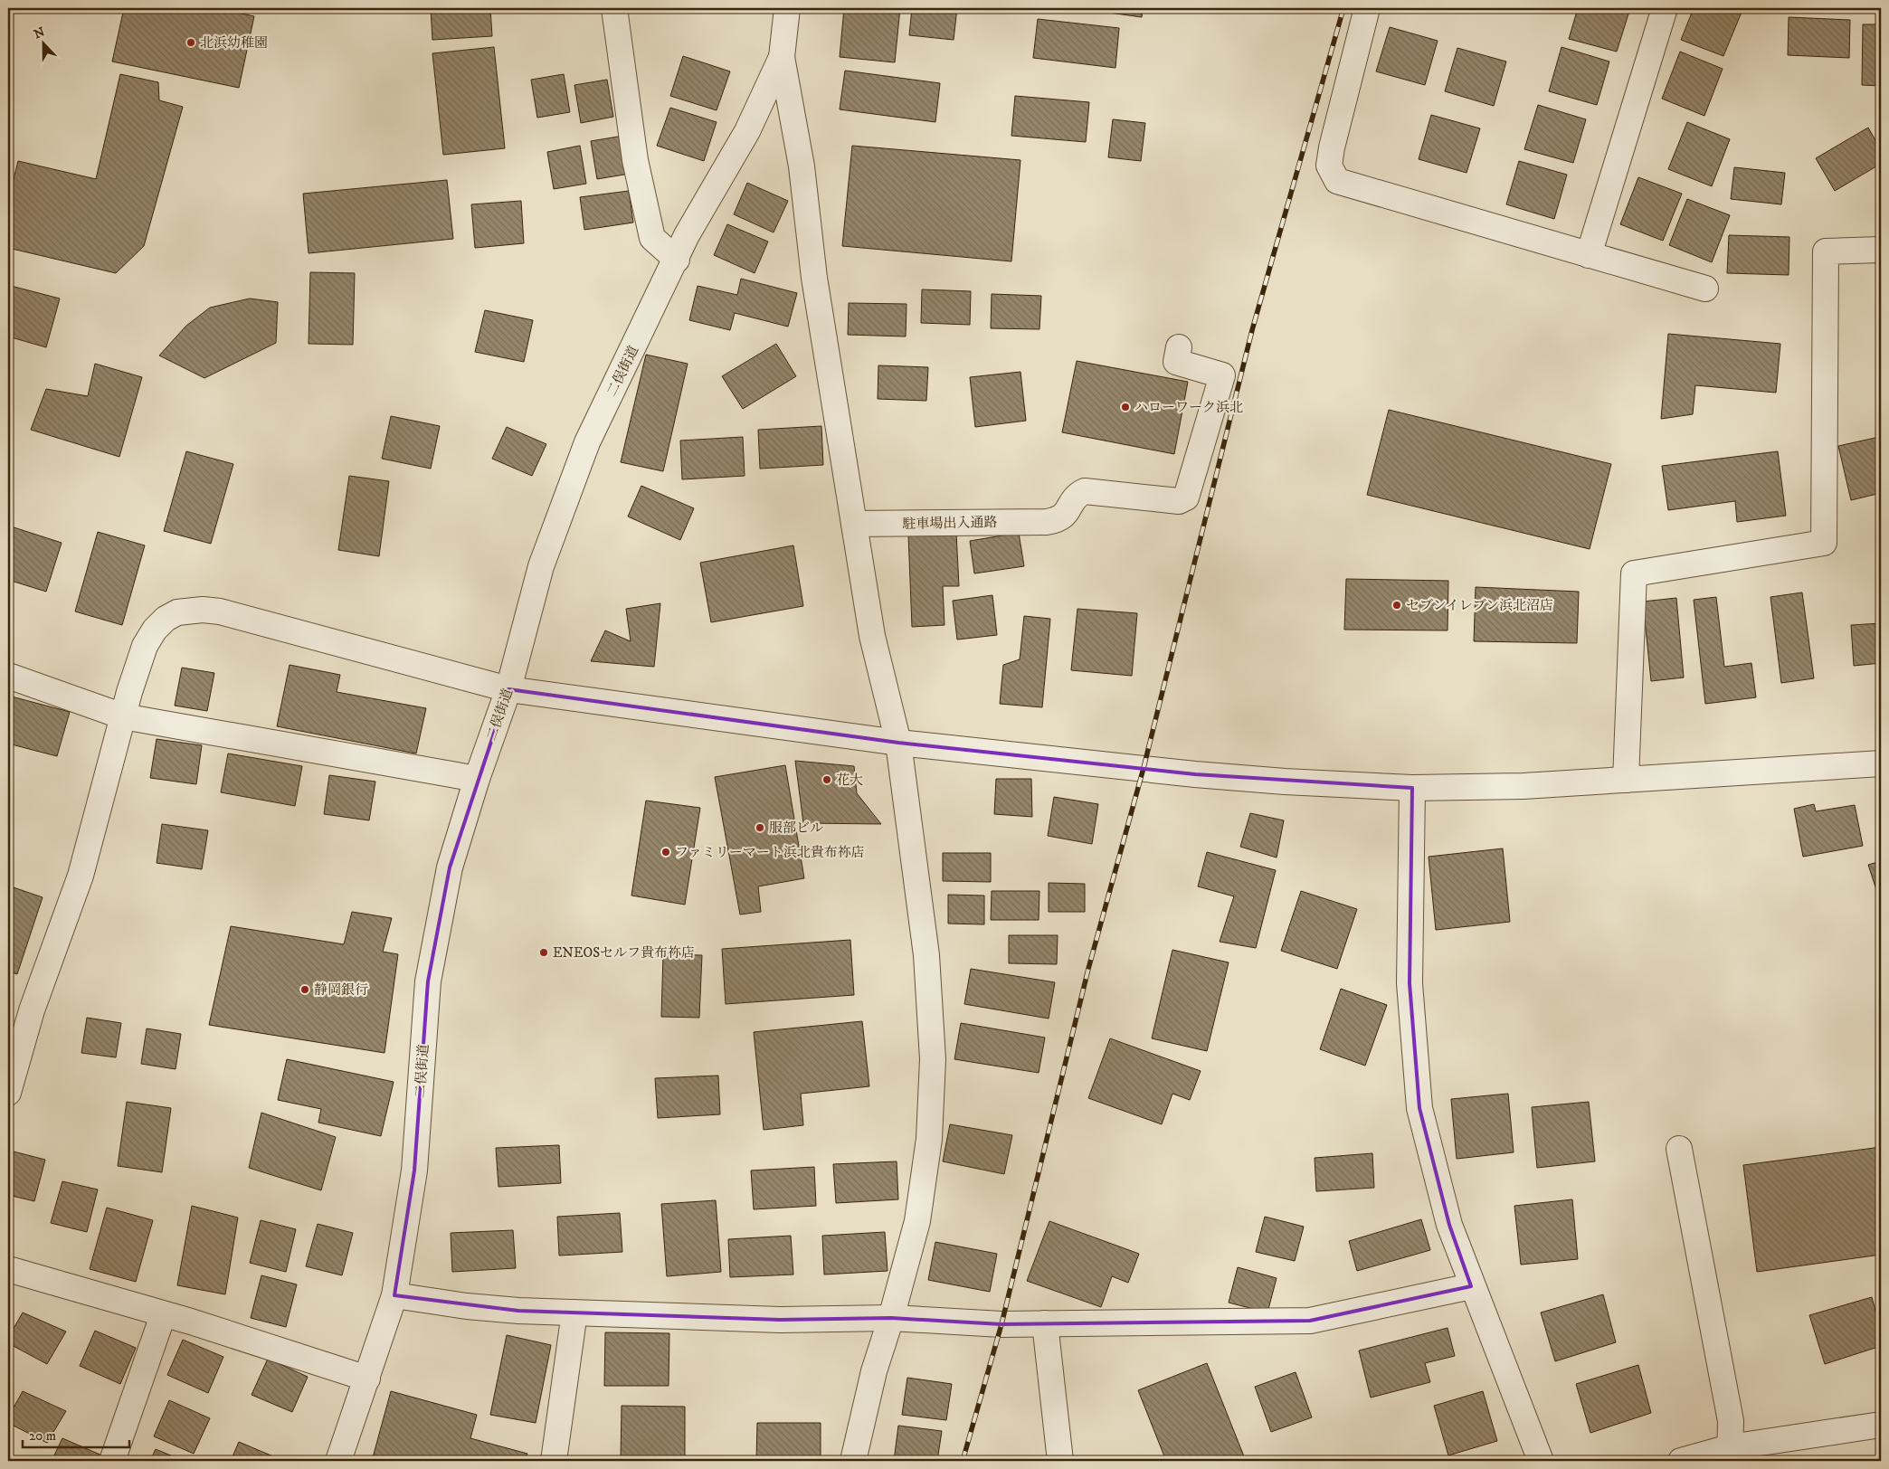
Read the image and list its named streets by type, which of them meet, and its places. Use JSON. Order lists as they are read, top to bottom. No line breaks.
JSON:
{"streets":{"street":["二俣街道","駐車場出入通路"]},"places":["北浜幼稚園","ハローワーク浜北","セブンイレブン浜北沼店","花大","服部ビル","ファミリーマート浜北貴布祢店","ENEOSセルフ貴布祢店","静岡銀行"],"scale_bar":"20 m","north":"top"}
